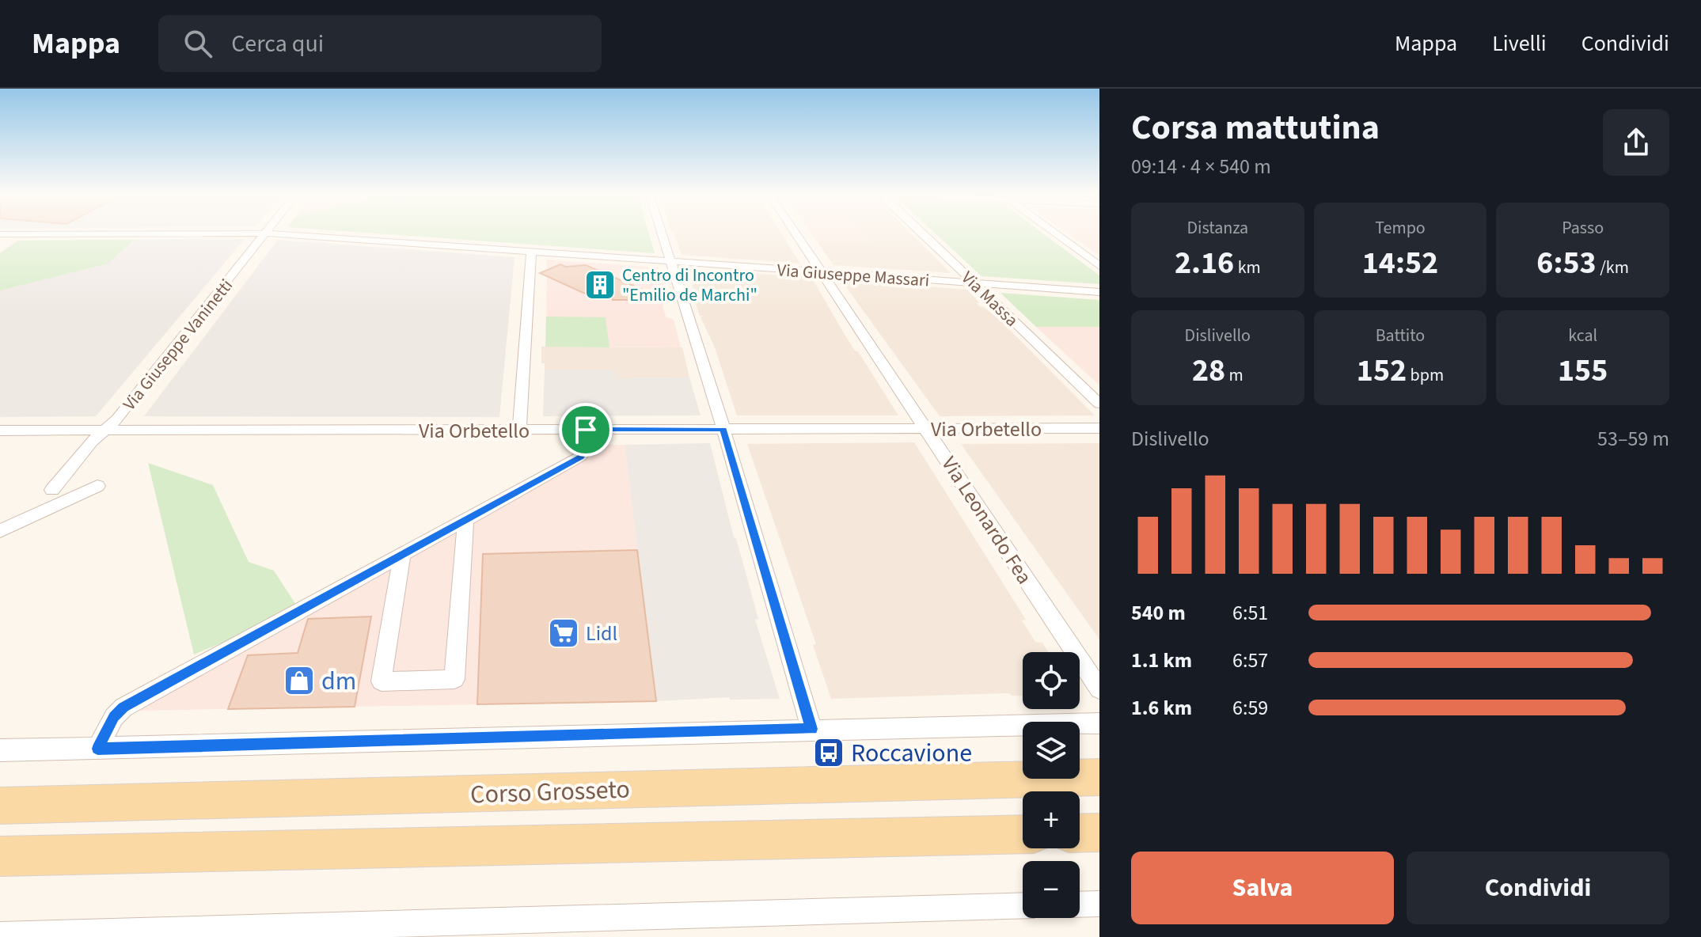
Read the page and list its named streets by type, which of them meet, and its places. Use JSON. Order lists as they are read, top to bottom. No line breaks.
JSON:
{"streets":{"main road":["Corso Grosseto"],"street":["Via Giuseppe Massari","Via Massa","Via Giuseppe Vaninetti","Via Orbetello","Via Leonardo Fea"]},"crossings":[["Via Giuseppe Massari","Via Massa"],["Via Giuseppe Massari","Via Giuseppe Vaninetti"],["Via Giuseppe Massari","Via Leonardo Fea"],["Via Giuseppe Vaninetti","Via Orbetello"],["Via Orbetello","Via Leonardo Fea"]],"places":{"building":["Centro di Incontro \"Emilio de Marchi\""],"supermarket":["Lidl"],"shop":["dm"],"bus stop":["Roccavione"]},"page":{"header":"Mappa","search":"Cerca qui","nav":["Mappa","Livelli","Condividi"],"heading":["Corsa mattutina","09:14 · 4 × 540 m"],"stats":[["Distanza","2.16 km"],["Tempo","14:52"],["Passo","6:53 /km"],["Dislivello","28 m"],["Battito","152 bpm"],["kcal","155"]],"chart":["Dislivello","53–59 m"],"list":[{"name":"540 m","note":"6:51"},{"name":"1.1 km","note":"6:57"},{"name":"1.6 km","note":"6:59"}],"map_buttons":["+","−"],"buttons":["Salva","Condividi"]}}
